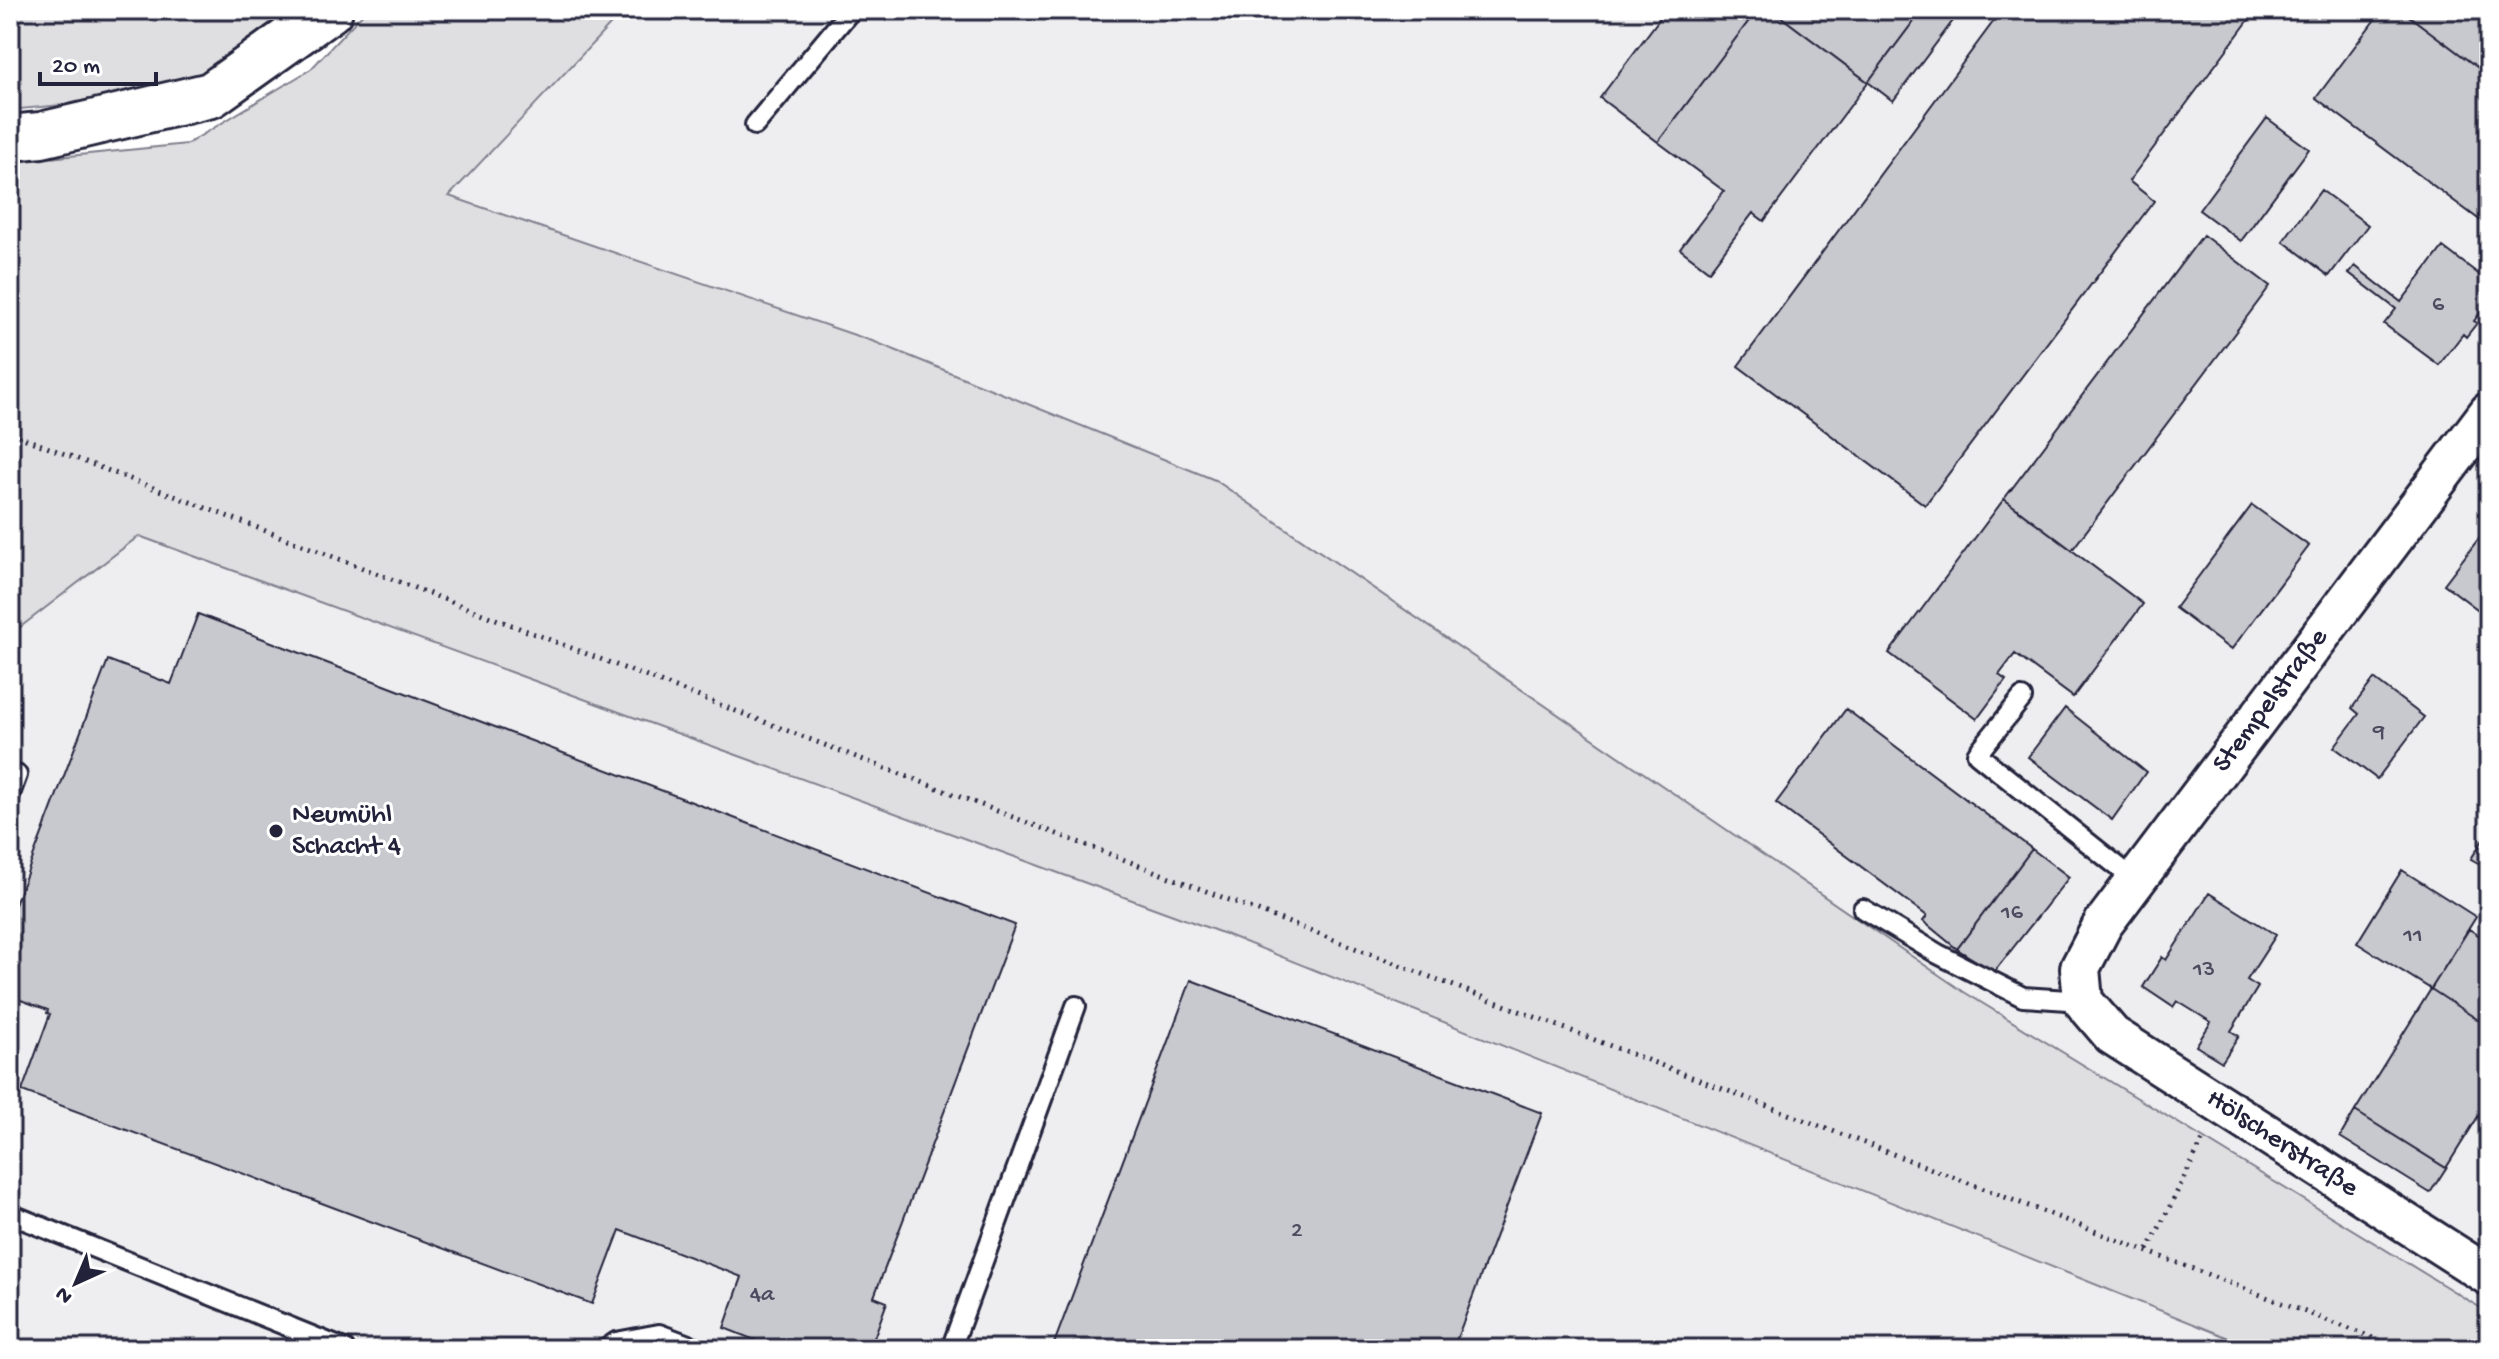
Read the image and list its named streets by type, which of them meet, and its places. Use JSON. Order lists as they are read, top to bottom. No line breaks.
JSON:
{"streets":{"street":["Stempelstraße","Hölscherstraße"]},"crossings":[["Stempelstraße","Hölscherstraße"]],"places":["Neumühl Schacht 4"],"house_numbers":["6","9","16","11","13","2","4a"],"scale_bar":"20 m","north":"bottom left"}
